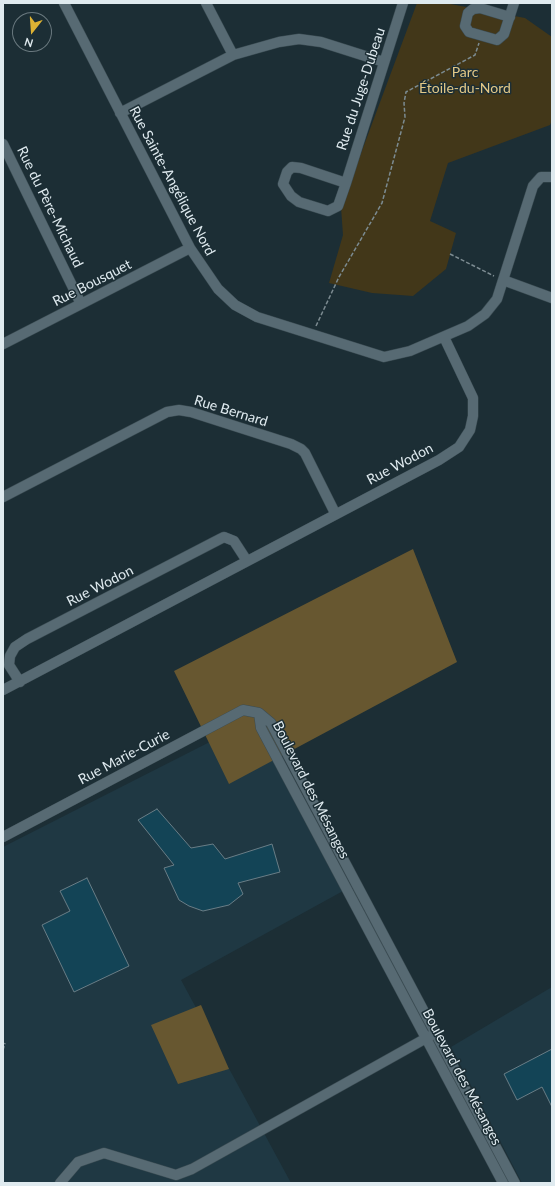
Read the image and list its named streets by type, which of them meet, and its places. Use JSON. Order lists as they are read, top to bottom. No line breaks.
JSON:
{"streets":{"street":["Rue du Juge-Dubeau","Rue Sainte-Angélique Nord","Rue du Père-Michaud","Rue Bousquet","Rue Bernard","Rue Wodon","Rue Marie-Curie","Boulevard des Mésanges"]},"crossings":[["Rue Sainte-Angélique Nord","Rue Bousquet"],["Rue Sainte-Angélique Nord","Rue Wodon"],["Rue du Père-Michaud","Rue Bousquet"],["Rue Bernard","Rue Wodon"],["Rue Marie-Curie","Boulevard des Mésanges"]],"parks":["Parc Étoile-du-Nord"],"north":"bottom"}
